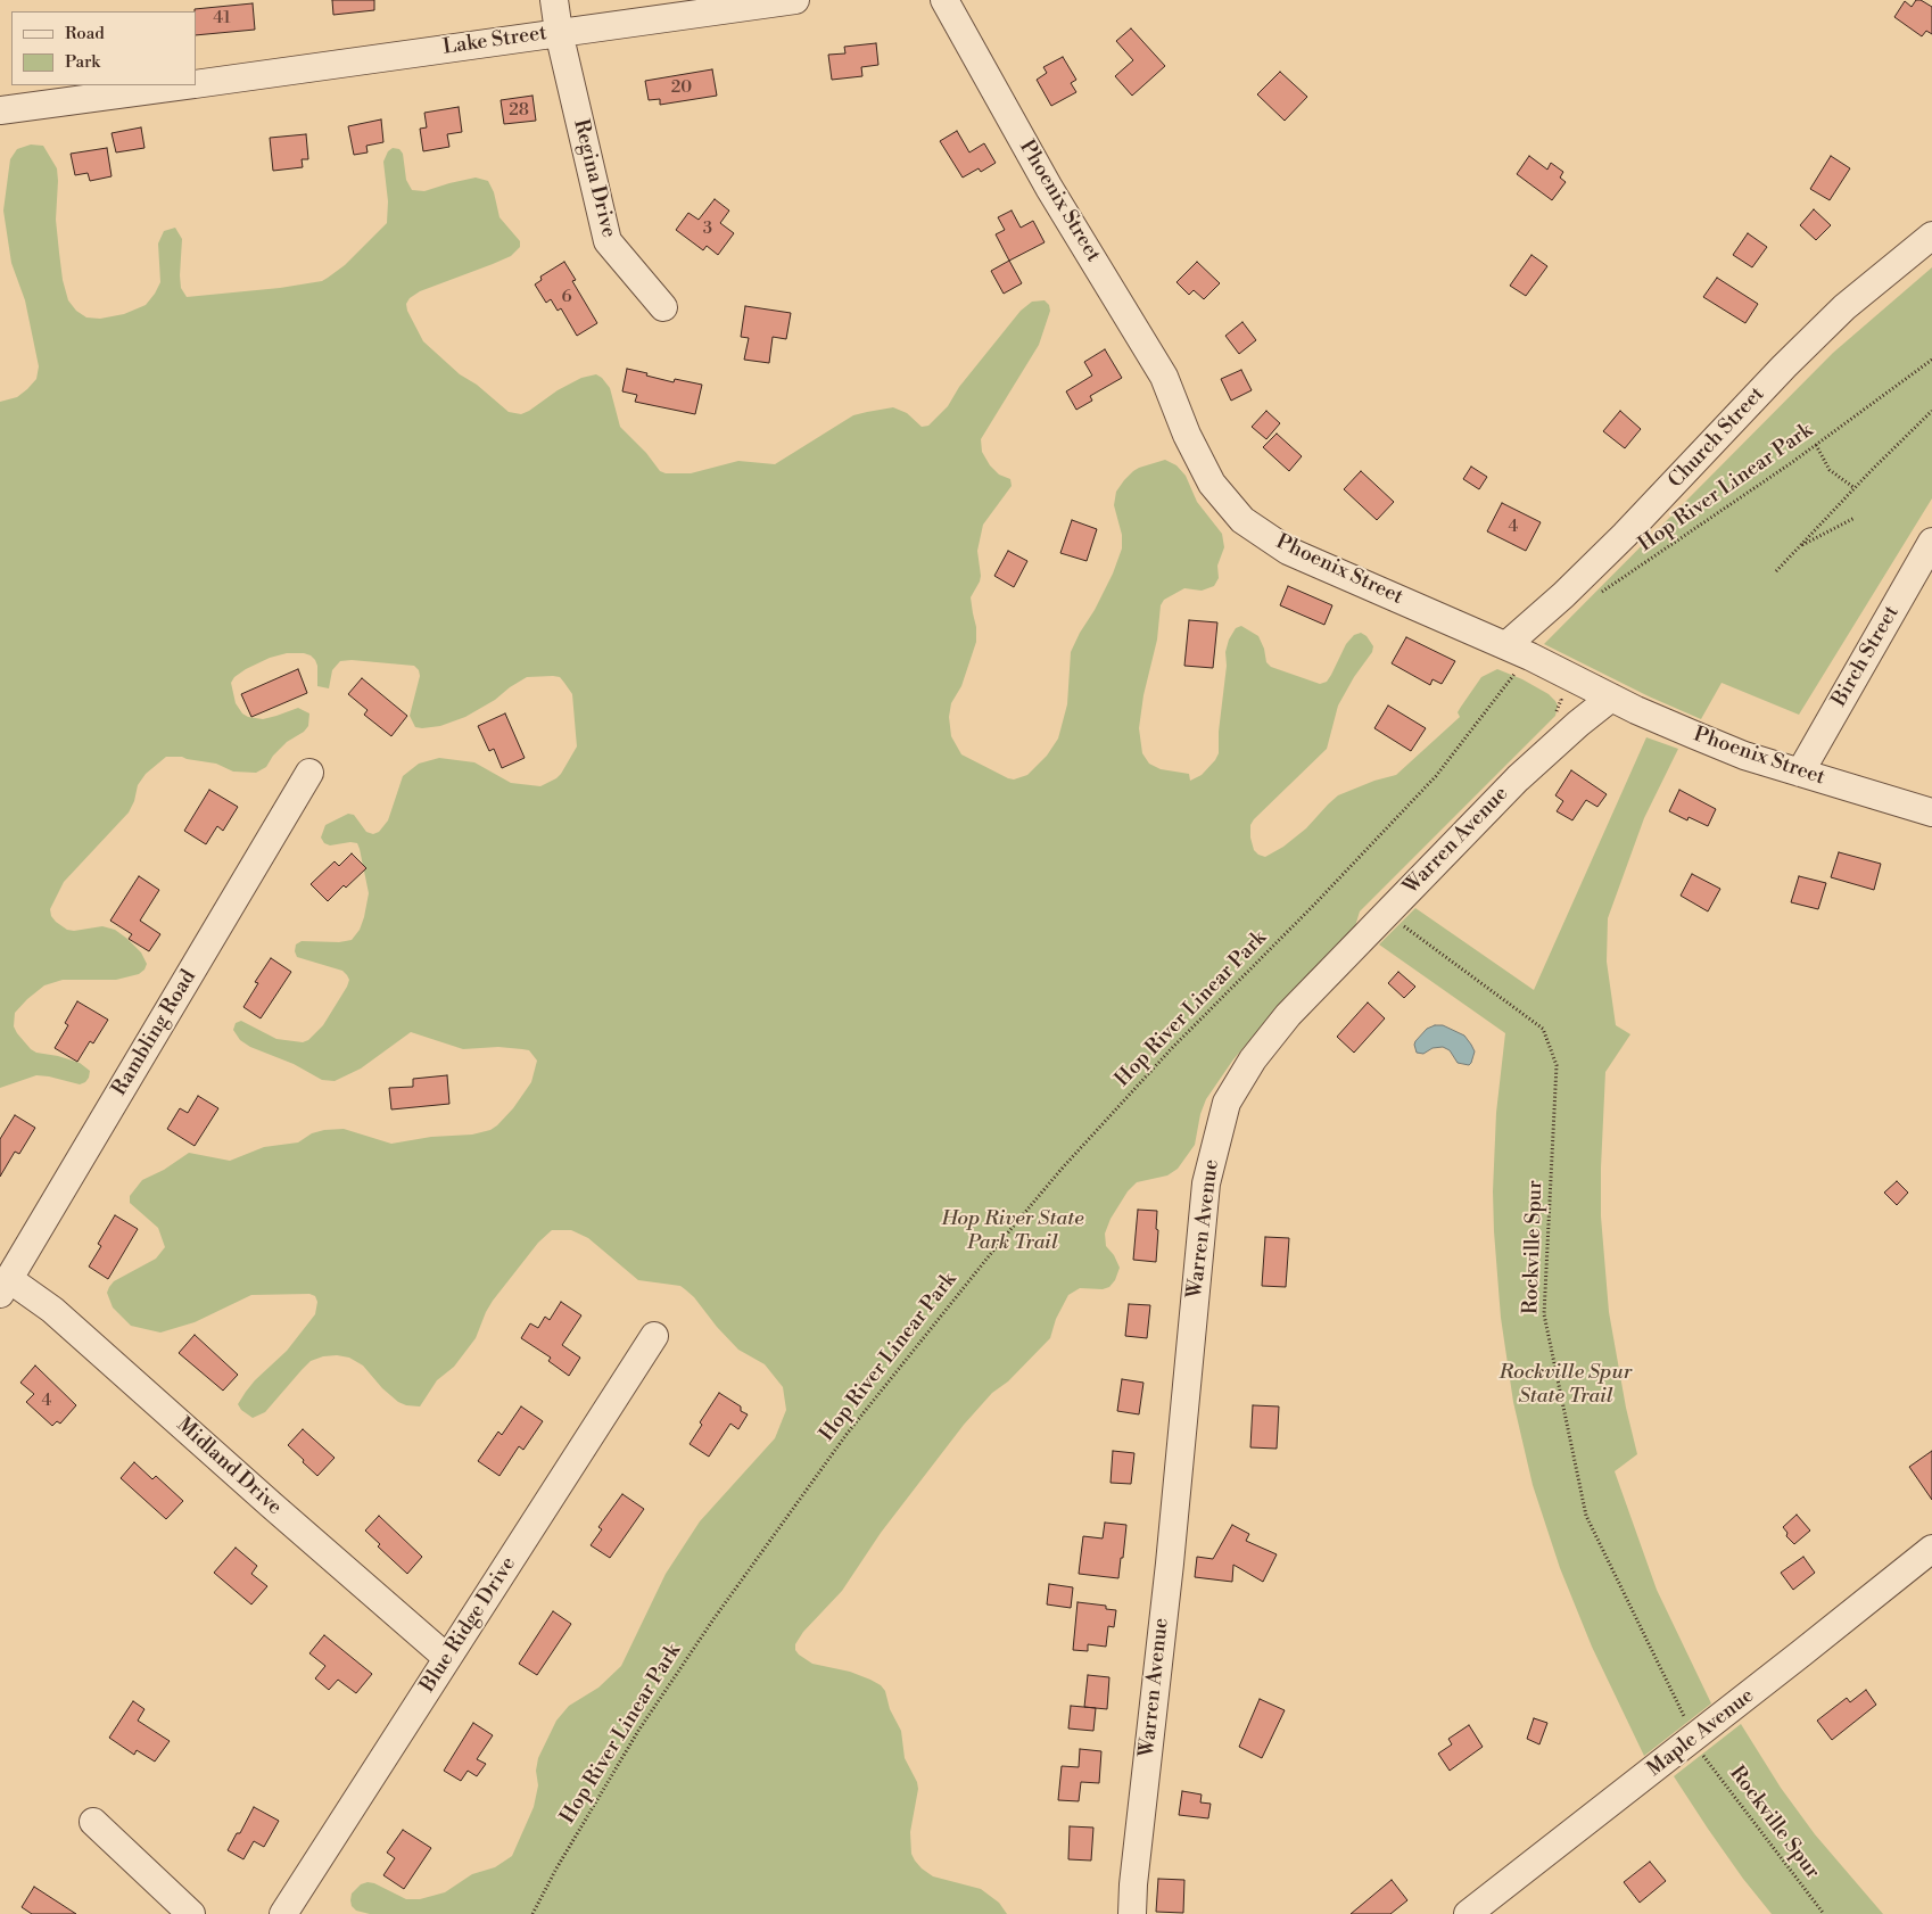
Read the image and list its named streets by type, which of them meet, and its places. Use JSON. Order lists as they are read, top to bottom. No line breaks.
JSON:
{"streets":{"street":["Lake Street","Regina Drive","Phoenix Street","Church Street","Birch Street","Warren Avenue","Rambling Road","Midland Drive","Blue Ridge Drive","Maple Avenue"],"path":["Hop River Linear Park","Rockville Spur"]},"crossings":[["Lake Street","Regina Drive"],["Phoenix Street","Church Street"],["Phoenix Street","Birch Street"],["Phoenix Street","Warren Avenue"],["Rambling Road","Midland Drive"],["Midland Drive","Blue Ridge Drive"]],"parks":["Hop River State Park Trail","Rockville Spur State Trail"],"house_numbers":["41","20","28","3","6","4","4"],"legend":["Road","Park"]}
